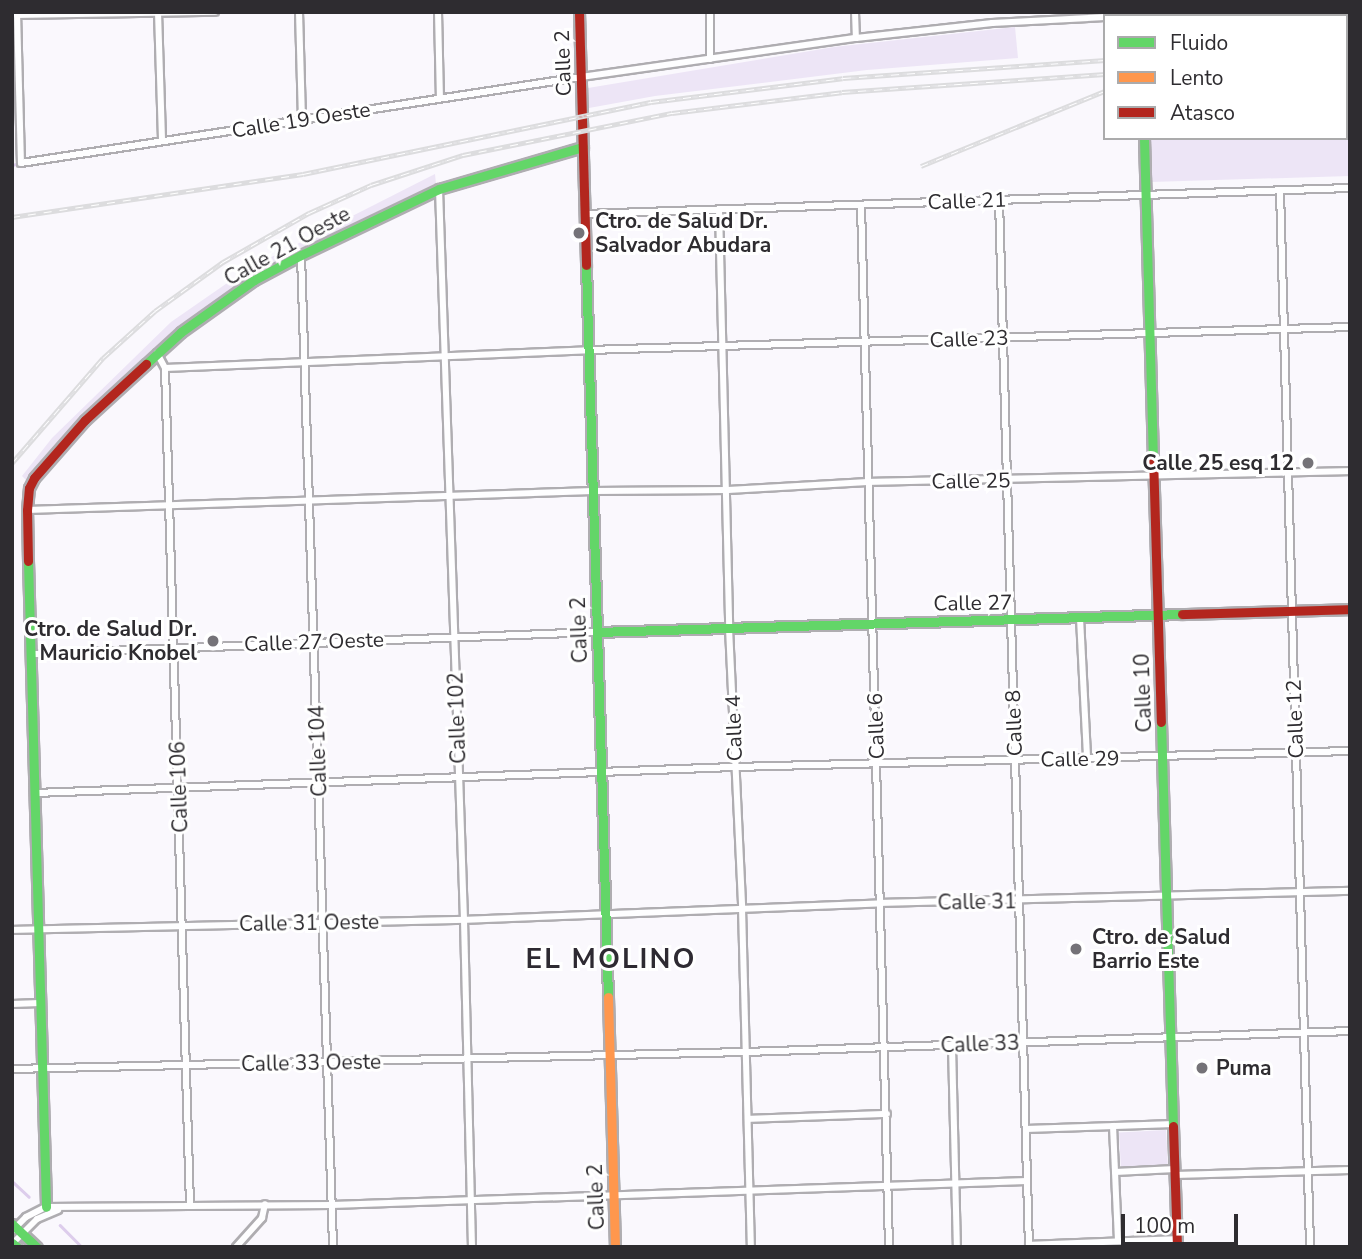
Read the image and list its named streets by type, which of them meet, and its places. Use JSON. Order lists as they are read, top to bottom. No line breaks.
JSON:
{"streets":{"street":["Calle 2","Calle 19 Oeste","Calle 21","Calle 21 Oeste","Calle 23","Calle 25","Calle 27","Calle 27 Oeste","Calle 10","Calle 102","Calle 12","Calle 8","Calle 6","Calle 4","Calle 104","Calle 29","Calle 106","Calle 31","Calle 31 Oeste","Calle 33","Calle 33 Oeste"]},"crossings":[["Calle 2","Calle 19 Oeste"],["Calle 2","Calle 21"],["Calle 2","Calle 21 Oeste"],["Calle 2","Calle 23"],["Calle 2","Calle 25"],["Calle 2","Calle 27"],["Calle 2","Calle 27 Oeste"],["Calle 2","Calle 29"],["Calle 2","Calle 31"],["Calle 2","Calle 31 Oeste"],["Calle 2","Calle 33"],["Calle 2","Calle 33 Oeste"],["Calle 21","Calle 10"],["Calle 21","Calle 12"],["Calle 21","Calle 8"],["Calle 21","Calle 6"],["Calle 21","Calle 4"],["Calle 21 Oeste","Calle 25"],["Calle 21 Oeste","Calle 102"],["Calle 21 Oeste","Calle 104"],["Calle 23","Calle 10"],["Calle 23","Calle 102"],["Calle 23","Calle 12"],["Calle 23","Calle 8"],["Calle 23","Calle 6"],["Calle 23","Calle 4"],["Calle 23","Calle 104"],["Calle 23","Calle 106"],["Calle 25","Calle 10"],["Calle 25","Calle 102"],["Calle 25","Calle 12"],["Calle 25","Calle 8"],["Calle 25","Calle 6"],["Calle 25","Calle 4"],["Calle 25","Calle 104"],["Calle 25","Calle 106"],["Calle 27","Calle 27 Oeste"],["Calle 27","Calle 10"],["Calle 27","Calle 12"],["Calle 27","Calle 8"],["Calle 27","Calle 6"],["Calle 27","Calle 4"],["Calle 27 Oeste","Calle 102"],["Calle 27 Oeste","Calle 104"],["Calle 27 Oeste","Calle 106"],["Calle 10","Calle 29"],["Calle 10","Calle 31"],["Calle 10","Calle 33"],["Calle 102","Calle 29"],["Calle 102","Calle 31 Oeste"],["Calle 102","Calle 33 Oeste"],["Calle 12","Calle 29"],["Calle 12","Calle 31"],["Calle 12","Calle 33"],["Calle 8","Calle 29"],["Calle 8","Calle 31"],["Calle 8","Calle 33"],["Calle 6","Calle 29"],["Calle 6","Calle 31"],["Calle 6","Calle 33"],["Calle 4","Calle 29"],["Calle 4","Calle 31"],["Calle 4","Calle 33"],["Calle 104","Calle 29"],["Calle 104","Calle 31 Oeste"],["Calle 104","Calle 33 Oeste"],["Calle 29","Calle 106"],["Calle 106","Calle 31 Oeste"],["Calle 106","Calle 33 Oeste"],["Calle 31","Calle 31 Oeste"],["Calle 33","Calle 33 Oeste"]],"districts":["EL MOLINO"],"places":["Ctro. de Salud Dr. Salvador Abudara","Calle 25 esq 12","Ctro. de Salud Dr. Mauricio Knobel","Ctro. de Salud Barrio Este","Puma"],"legend":["Fluido","Lento","Atasco"],"scale_bar":"100 m"}
